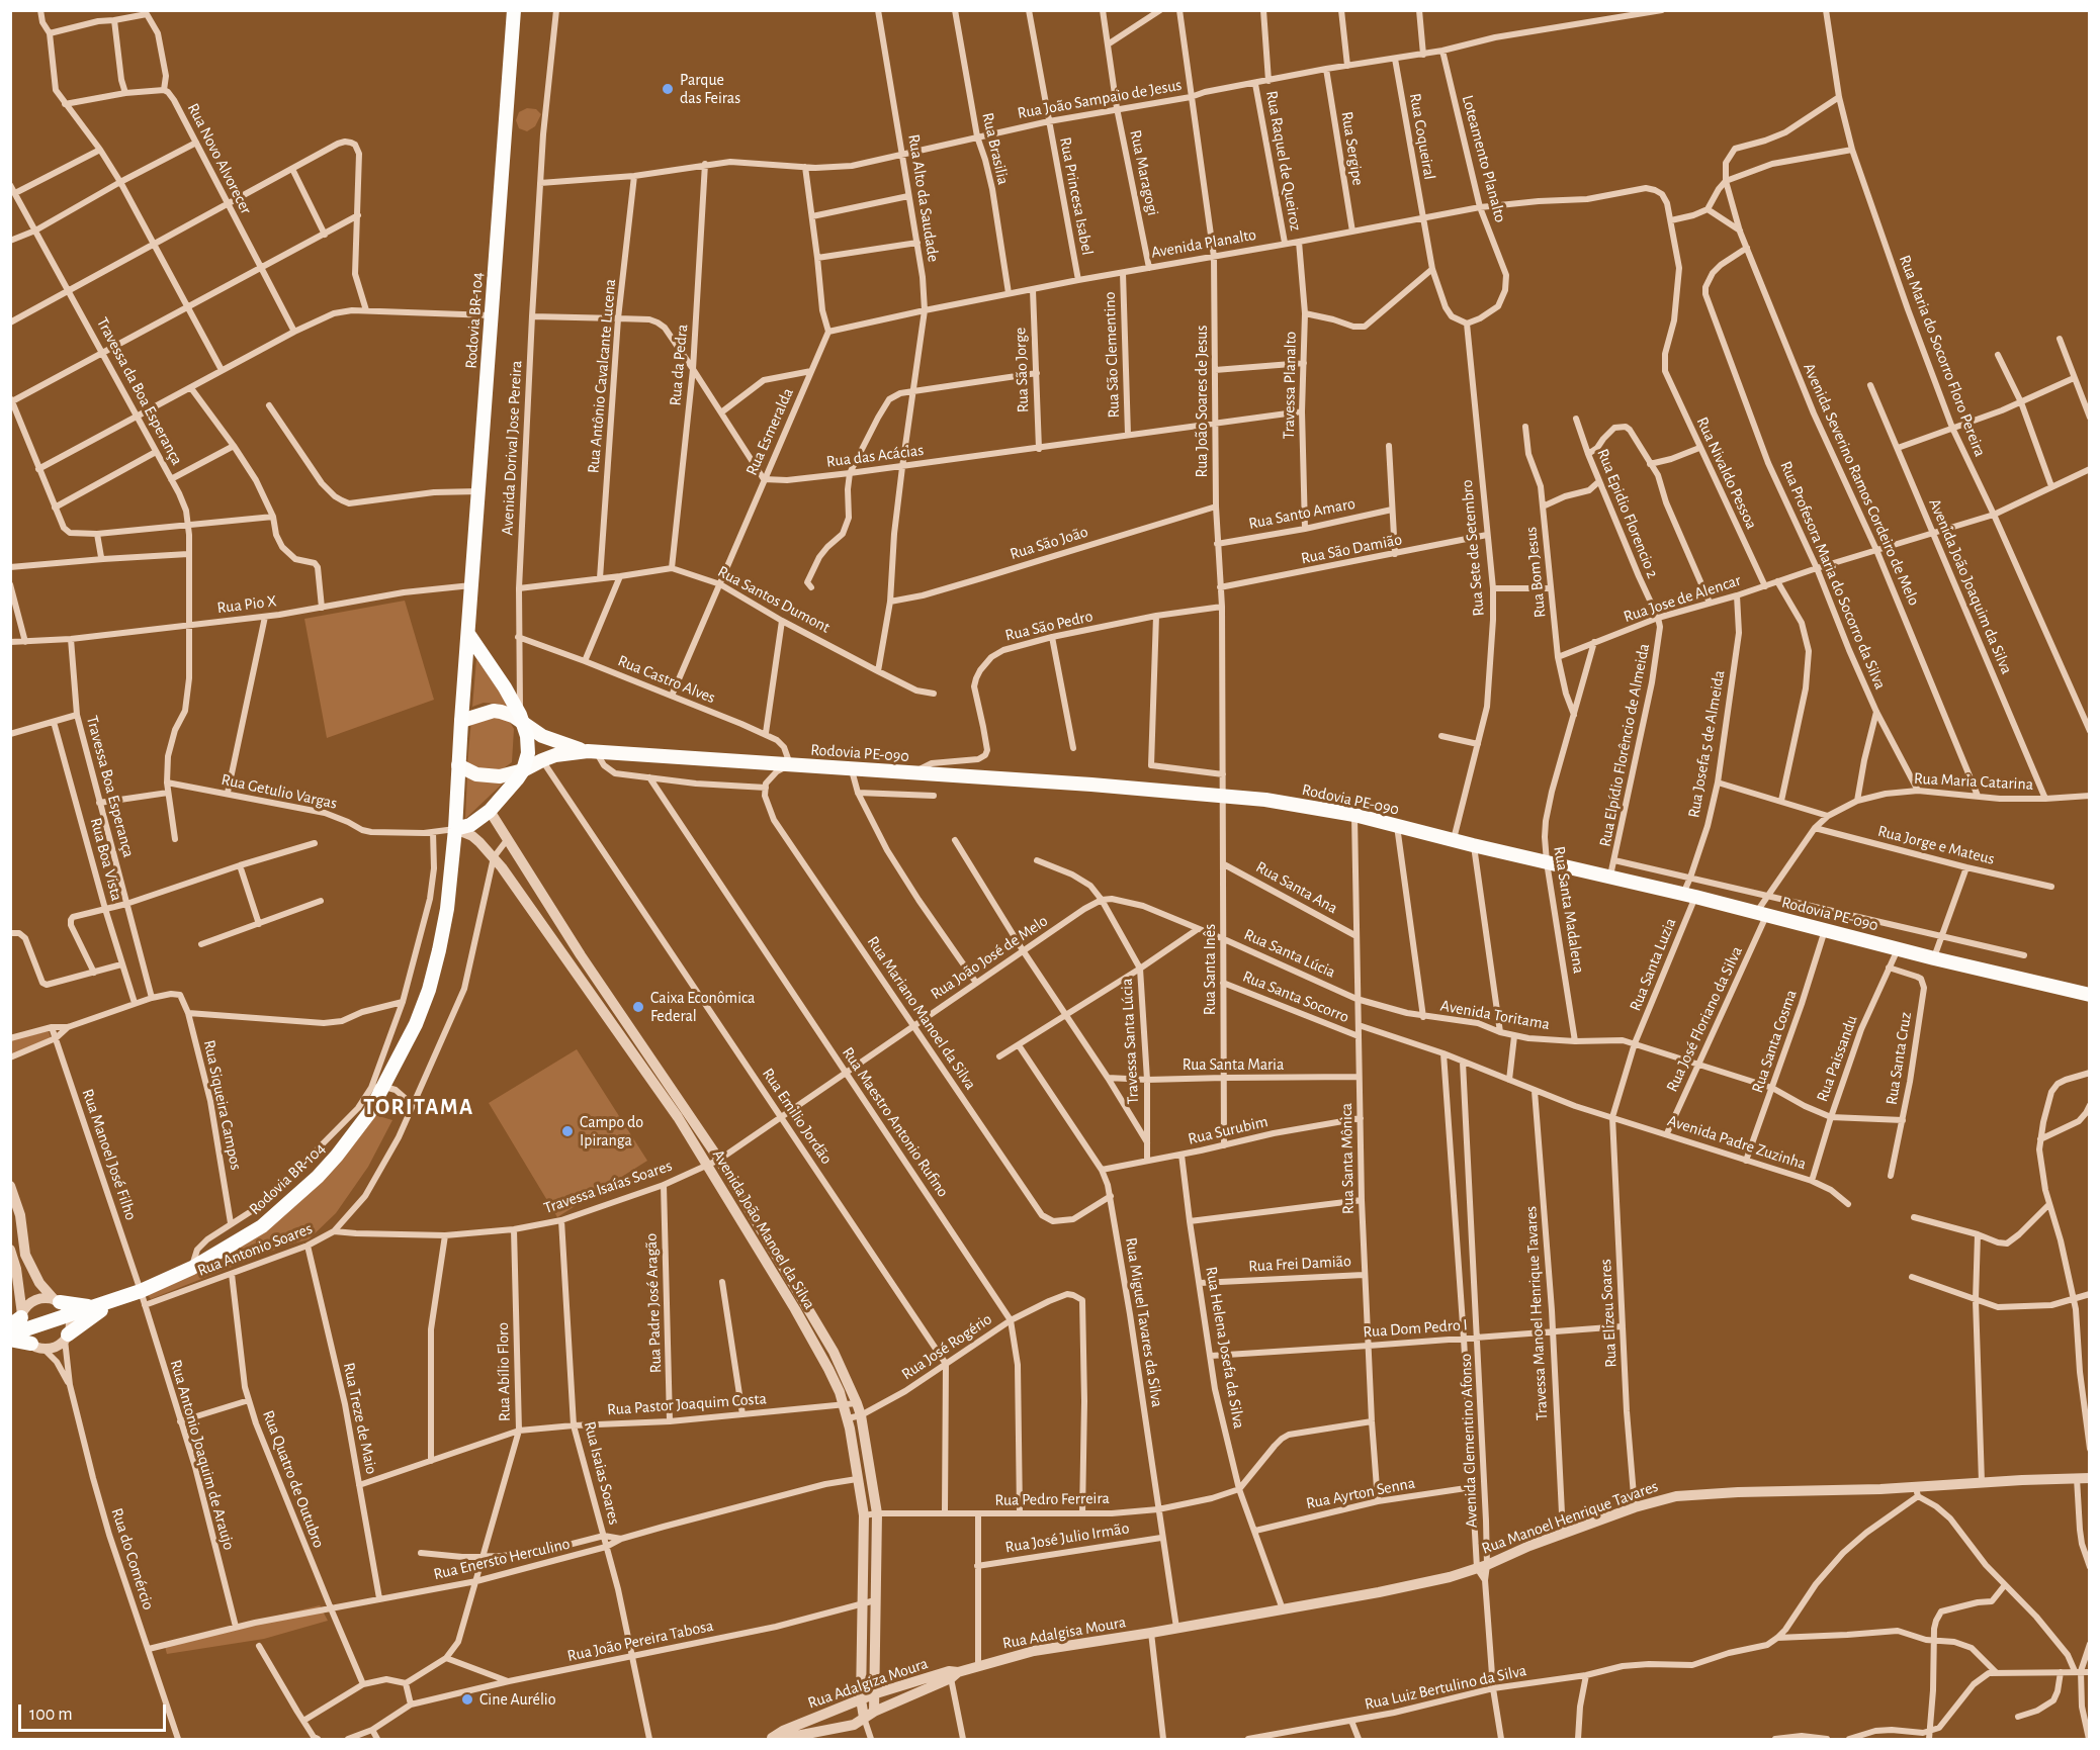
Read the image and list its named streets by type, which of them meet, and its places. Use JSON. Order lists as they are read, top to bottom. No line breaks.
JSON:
{"streets":{"highway":["Rodovia BR-104"],"main road":["Rodovia PE-090"],"street":["Rua João Sampaio de Jesus","Rua Coqueiral","Rua Brasilia","Rua Sergipe","Rua Novo Alvorecer","Loteamento Planalto","Rua Raquel de Queiroz","Rua Maragogi","Rua Princesa Isabel","Rua Alto da Saudade","Avenida Planalto","Rua São Clementino","Rua Maria do Socorro Floro Pereira","Rua da Pedra","Rua São Jorge","Rua Antônio Cavalcante Lucena","Travessa Planalto","Travessa da Boa Esperança","Rua João Soares de Jesus","Rua Esmeralda","Avenida Dorival Jose Pereira","Rua das Acácias","Rua Nivaldo Pessoa","Avenida Severino Ramos Cordeiro de Melo","Rua Santo Amaro","Rua Epidio Florencio 2","Rua São João","Rua Sete de Setembro","Rua São Damião","Rua Bom Jesus","Rua Profesora Maria do Socorro da Silva","Avenida João Joaquim da Silva","Rua Jose de Alencar","Rua Santos Dumont","Rua Pio X","Rua São Pedro","Rua Castro Alves","Rua Josefa 5 de Almeida","Rua Elpídio Florêncio de Almeida","Rua Maria Catarina","Travessa Boa Esperança","Rua Getulio Vargas","Rua Jorge e Mateus","Rua Boa Vista","Rua Santa Ana","Rua Santa Madalena","Rua Santa Lúcia","Rua João José de Melo","Rua Santa Luzia","Rua Santa Inês","Rua Santa Socorro","Rua Mariano Manoel da Silva","Avenida Toritama","Rua José Floriano da Silva","Travessa Santa Lúcia","Rua Santa Cosma","Rua Paissandu","Rua Santa Cruz","Rua Santa Maria","Rua Siqueira Campos","Rua Emilio Jordão","Rua Maestro Antonio Rufino","Rua Surubim","Avenida Padre Zuzinha","Rua Manoel José Filho","Rua Santa Mônica","Travessa Isaías Soares","Avenida João Manoel da Silva","Rua Antonio Soares","Rua Frei Damião","Rua Padre José Aragão","Travessa Manoel Henrique Tavares","Rua Elizeu Soares","Rua Miguel Tavares da Silva","Rua Dom Pedro I","Rua José Rogério","Rua Helena Josefa da Silva","Rua Abílio Floro","Rua Pastor Joaquim Costa","Rua Treze de Maio","Avenida Clementino Afonso","Rua Antonio Joaquim de Araujo","Rua Isaias Soares","Rua Quatro de Outubro","Rua Ayrton Senna","Rua Pedro Ferreira","Rua Manoel Henrique Tavares","Rua José Julio Irmão","Rua do Comércio","Rua Enersto Herculino","Rua Adalgisa Moura","Rua João Pereira Tabosa","Rua Adalgiza Moura","Rua Luiz Bertulino da Silva"]},"crossings":[["Rua João Sampaio de Jesus","Rua Coqueiral"],["Rua João Sampaio de Jesus","Rua Brasilia"],["Rua João Sampaio de Jesus","Rua Sergipe"],["Rua João Sampaio de Jesus","Loteamento Planalto"],["Rua João Sampaio de Jesus","Rua Raquel de Queiroz"],["Rua João Sampaio de Jesus","Rua Maragogi"],["Rua João Sampaio de Jesus","Rua Princesa Isabel"],["Rua João Sampaio de Jesus","Rua Alto da Saudade"],["Rua João Sampaio de Jesus","Rua da Pedra"],["Rua João Sampaio de Jesus","Rua Antônio Cavalcante Lucena"],["Rua João Sampaio de Jesus","Rua João Soares de Jesus"],["Rua João Sampaio de Jesus","Avenida Dorival Jose Pereira"],["Rua Coqueiral","Loteamento Planalto"],["Rua Coqueiral","Avenida Planalto"],["Rua Coqueiral","Rua Sete de Setembro"],["Rua Brasilia","Avenida Planalto"],["Rua Sergipe","Avenida Planalto"],["Loteamento Planalto","Avenida Planalto"],["Loteamento Planalto","Rua Sete de Setembro"],["Rua Raquel de Queiroz","Avenida Planalto"],["Rua Maragogi","Avenida Planalto"],["Rua Princesa Isabel","Avenida Planalto"],["Rua Alto da Saudade","Avenida Planalto"],["Rua Alto da Saudade","Rua das Acácias"],["Rua Alto da Saudade","Rua São João"],["Rua Alto da Saudade","Rua Santos Dumont"],["Avenida Planalto","Rua São Clementino"],["Avenida Planalto","Rua São Jorge"],["Avenida Planalto","Travessa Planalto"],["Avenida Planalto","Rua João Soares de Jesus"],["Avenida Planalto","Rua Esmeralda"],["Avenida Planalto","Rua Nivaldo Pessoa"],["Rodovia BR-104","Avenida Dorival Jose Pereira"],["Rodovia BR-104","Rua Pio X"],["Rodovia BR-104","Rodovia PE-090"],["Rodovia BR-104","Rua Getulio Vargas"],["Rodovia BR-104","Rua Manoel José Filho"],["Rodovia BR-104","Avenida João Manoel da Silva"],["Rodovia BR-104","Rua Antonio Soares"],["Rodovia BR-104","Rua Antonio Joaquim de Araujo"],["Rua São Clementino","Rua das Acácias"],["Rua Maria do Socorro Floro Pereira","Rua Jose de Alencar"],["Rua da Pedra","Rua Santos Dumont"],["Rua São Jorge","Rua das Acácias"],["Rua Antônio Cavalcante Lucena","Rua Santos Dumont"],["Travessa Planalto","Rua das Acácias"],["Travessa Planalto","Rua Santo Amaro"],["Travessa da Boa Esperança","Rua Pio X"],["Travessa da Boa Esperança","Rua Getulio Vargas"],["Rua João Soares de Jesus","Rua das Acácias"],["Rua João Soares de Jesus","Rua Santo Amaro"],["Rua João Soares de Jesus","Rua São João"],["Rua João Soares de Jesus","Rua São Damião"],["Rua João Soares de Jesus","Rua São Pedro"],["Rua João Soares de Jesus","Rodovia PE-090"],["Rua João Soares de Jesus","Rua Santa Inês"],["Rua Esmeralda","Rua das Acácias"],["Rua Esmeralda","Rua Santos Dumont"],["Rua Esmeralda","Rua Castro Alves"],["Avenida Dorival Jose Pereira","Rua Santos Dumont"],["Avenida Dorival Jose Pereira","Rua Castro Alves"],["Avenida Dorival Jose Pereira","Rodovia PE-090"],["Rua Nivaldo Pessoa","Rua Jose de Alencar"],["Avenida Severino Ramos Cordeiro de Melo","Rua Profesora Maria do Socorro da Silva"],["Avenida Severino Ramos Cordeiro de Melo","Rua Jose de Alencar"],["Avenida Severino Ramos Cordeiro de Melo","Rua Maria Catarina"],["Rua Epidio Florencio 2","Rua Jose de Alencar"],["Rua Epidio Florencio 2","Rua Elpídio Florêncio de Almeida"],["Rua Sete de Setembro","Rua São Damião"],["Rua Sete de Setembro","Rodovia PE-090"],["Rua Bom Jesus","Rua Jose de Alencar"],["Rua Bom Jesus","Rua Santa Madalena"],["Rua Profesora Maria do Socorro da Silva","Rua Jose de Alencar"],["Rua Profesora Maria do Socorro da Silva","Rua Maria Catarina"],["Avenida João Joaquim da Silva","Rua Jose de Alencar"],["Avenida João Joaquim da Silva","Rua Maria Catarina"],["Rua Jose de Alencar","Rua Josefa 5 de Almeida"],["Rua Jose de Alencar","Rua Elpídio Florêncio de Almeida"],["Rua Jose de Alencar","Rua Santa Madalena"],["Rua Pio X","Travessa Boa Esperança"],["Rua São Pedro","Rodovia PE-090"],["Rua Castro Alves","Rodovia PE-090"],["Rua Josefa 5 de Almeida","Rodovia PE-090"],["Rua Josefa 5 de Almeida","Rua Santa Luzia"],["Rua Elpídio Florêncio de Almeida","Rodovia PE-090"],["Rodovia PE-090","Rua Santa Madalena"],["Rodovia PE-090","Rua Santa Luzia"],["Rodovia PE-090","Rua Santa Inês"],["Rodovia PE-090","Rua José Floriano da Silva"],["Rodovia PE-090","Rua Santa Cosma"],["Rodovia PE-090","Rua Paissandu"],["Rodovia PE-090","Rua Emilio Jordão"],["Rodovia PE-090","Rua Santa Mônica"],["Rua Maria Catarina","Rua Jorge e Mateus"],["Rua Maria Catarina","Rua José Floriano da Silva"],["Travessa Boa Esperança","Rua Boa Vista"],["Rua Getulio Vargas","Avenida João Manoel da Silva"],["Rua Getulio Vargas","Rua Antonio Soares"],["Rua Boa Vista","Rua Siqueira Campos"],["Rua Santa Ana","Rua Santa Inês"],["Rua Santa Ana","Rua Santa Mônica"],["Rua Santa Madalena","Avenida Toritama"],["Rua Santa Lúcia","Rua João José de Melo"],["Rua Santa Lúcia","Rua Santa Inês"],["Rua Santa Lúcia","Avenida Toritama"],["Rua Santa Lúcia","Travessa Santa Lúcia"],["Rua Santa Lúcia","Rua Santa Mônica"],["Rua João José de Melo","Rua Mariano Manoel da Silva"],["Rua João José de Melo","Travessa Santa Lúcia"],["Rua João José de Melo","Rua Emilio Jordão"],["Rua João José de Melo","Rua Maestro Antonio Rufino"],["Rua João José de Melo","Travessa Isaías Soares"],["Rua João José de Melo","Avenida João Manoel da Silva"],["Rua Santa Luzia","Avenida Toritama"],["Rua Santa Luzia","Avenida Padre Zuzinha"],["Rua Santa Luzia","Rua Elizeu Soares"],["Rua Santa Inês","Rua Santa Socorro"],["Rua Santa Inês","Rua Santa Maria"],["Rua Santa Inês","Rua Surubim"],["Rua Santa Socorro","Rua Santa Mônica"],["Rua Mariano Manoel da Silva","Rua Miguel Tavares da Silva"],["Avenida Toritama","Rua José Floriano da Silva"],["Avenida Toritama","Rua Santa Cosma"],["Avenida Toritama","Rua Paissandu"],["Avenida Toritama","Rua Santa Mônica"],["Rua José Floriano da Silva","Avenida Padre Zuzinha"],["Travessa Santa Lúcia","Rua Santa Maria"],["Travessa Santa Lúcia","Rua Surubim"],["Rua Santa Cosma","Avenida Padre Zuzinha"],["Rua Paissandu","Rua Santa Cruz"],["Rua Paissandu","Avenida Padre Zuzinha"],["Rua Santa Maria","Rua Santa Mônica"],["Rua Siqueira Campos","Rua Antonio Soares"],["Rua Emilio Jordão","Rua José Rogério"],["Rua Maestro Antonio Rufino","Rua José Rogério"],["Rua Maestro Antonio Rufino","Rua Pedro Ferreira"],["Rua Surubim","Rua Santa Mônica"],["Rua Surubim","Rua Miguel Tavares da Silva"],["Rua Surubim","Rua Helena Josefa da Silva"],["Avenida Padre Zuzinha","Rua Elizeu Soares"],["Rua Manoel José Filho","Rua Antonio Joaquim de Araujo"],["Rua Santa Mônica","Rua Frei Damião"],["Rua Santa Mônica","Rua Dom Pedro I"],["Rua Santa Mônica","Rua Ayrton Senna"],["Travessa Isaías Soares","Avenida João Manoel da Silva"],["Travessa Isaías Soares","Rua Antonio Soares"],["Travessa Isaías Soares","Rua Padre José Aragão"],["Travessa Isaías Soares","Rua Abílio Floro"],["Travessa Isaías Soares","Rua Isaias Soares"],["Avenida João Manoel da Silva","Rua Antonio Soares"],["Avenida João Manoel da Silva","Rua José Rogério"],["Avenida João Manoel da Silva","Rua Pastor Joaquim Costa"],["Avenida João Manoel da Silva","Rua Pedro Ferreira"],["Avenida João Manoel da Silva","Rua Enersto Herculino"],["Avenida João Manoel da Silva","Rua João Pereira Tabosa"],["Avenida João Manoel da Silva","Rua Adalgiza Moura"],["Rua Antonio Soares","Rua Treze de Maio"],["Rua Antonio Soares","Rua Antonio Joaquim de Araujo"],["Rua Antonio Soares","Rua Quatro de Outubro"],["Rua Frei Damião","Rua Helena Josefa da Silva"],["Rua Padre José Aragão","Rua Pastor Joaquim Costa"],["Travessa Manoel Henrique Tavares","Rua Dom Pedro I"],["Travessa Manoel Henrique Tavares","Rua Manoel Henrique Tavares"],["Rua Elizeu Soares","Rua Dom Pedro I"],["Rua Elizeu Soares","Rua Manoel Henrique Tavares"],["Rua Miguel Tavares da Silva","Rua Pedro Ferreira"],["Rua Miguel Tavares da Silva","Rua Manoel Henrique Tavares"],["Rua Miguel Tavares da Silva","Rua José Julio Irmão"],["Rua Miguel Tavares da Silva","Rua Adalgisa Moura"],["Rua Dom Pedro I","Rua Helena Josefa da Silva"],["Rua Dom Pedro I","Avenida Clementino Afonso"],["Rua José Rogério","Rua Pedro Ferreira"],["Rua Helena Josefa da Silva","Rua Ayrton Senna"],["Rua Helena Josefa da Silva","Rua Pedro Ferreira"],["Rua Helena Josefa da Silva","Rua Manoel Henrique Tavares"],["Rua Abílio Floro","Rua Pastor Joaquim Costa"],["Rua Abílio Floro","Rua Enersto Herculino"],["Rua Pastor Joaquim Costa","Rua Treze de Maio"],["Rua Pastor Joaquim Costa","Rua Isaias Soares"],["Rua Treze de Maio","Rua Enersto Herculino"],["Avenida Clementino Afonso","Rua Ayrton Senna"],["Avenida Clementino Afonso","Rua Manoel Henrique Tavares"],["Rua Antonio Joaquim de Araujo","Rua Enersto Herculino"],["Rua Isaias Soares","Rua Enersto Herculino"],["Rua Isaias Soares","Rua João Pereira Tabosa"],["Rua Quatro de Outubro","Rua Enersto Herculino"],["Rua Manoel Henrique Tavares","Rua Adalgisa Moura"],["Rua do Comércio","Rua Enersto Herculino"],["Rua Adalgisa Moura","Rua Adalgiza Moura"]],"districts":["TORITAMA"],"places":["Parque das Feiras","Caixa Econômica Federal","Campo do Ipiranga","Cine Aurélio"],"scale_bar":"100 m"}
